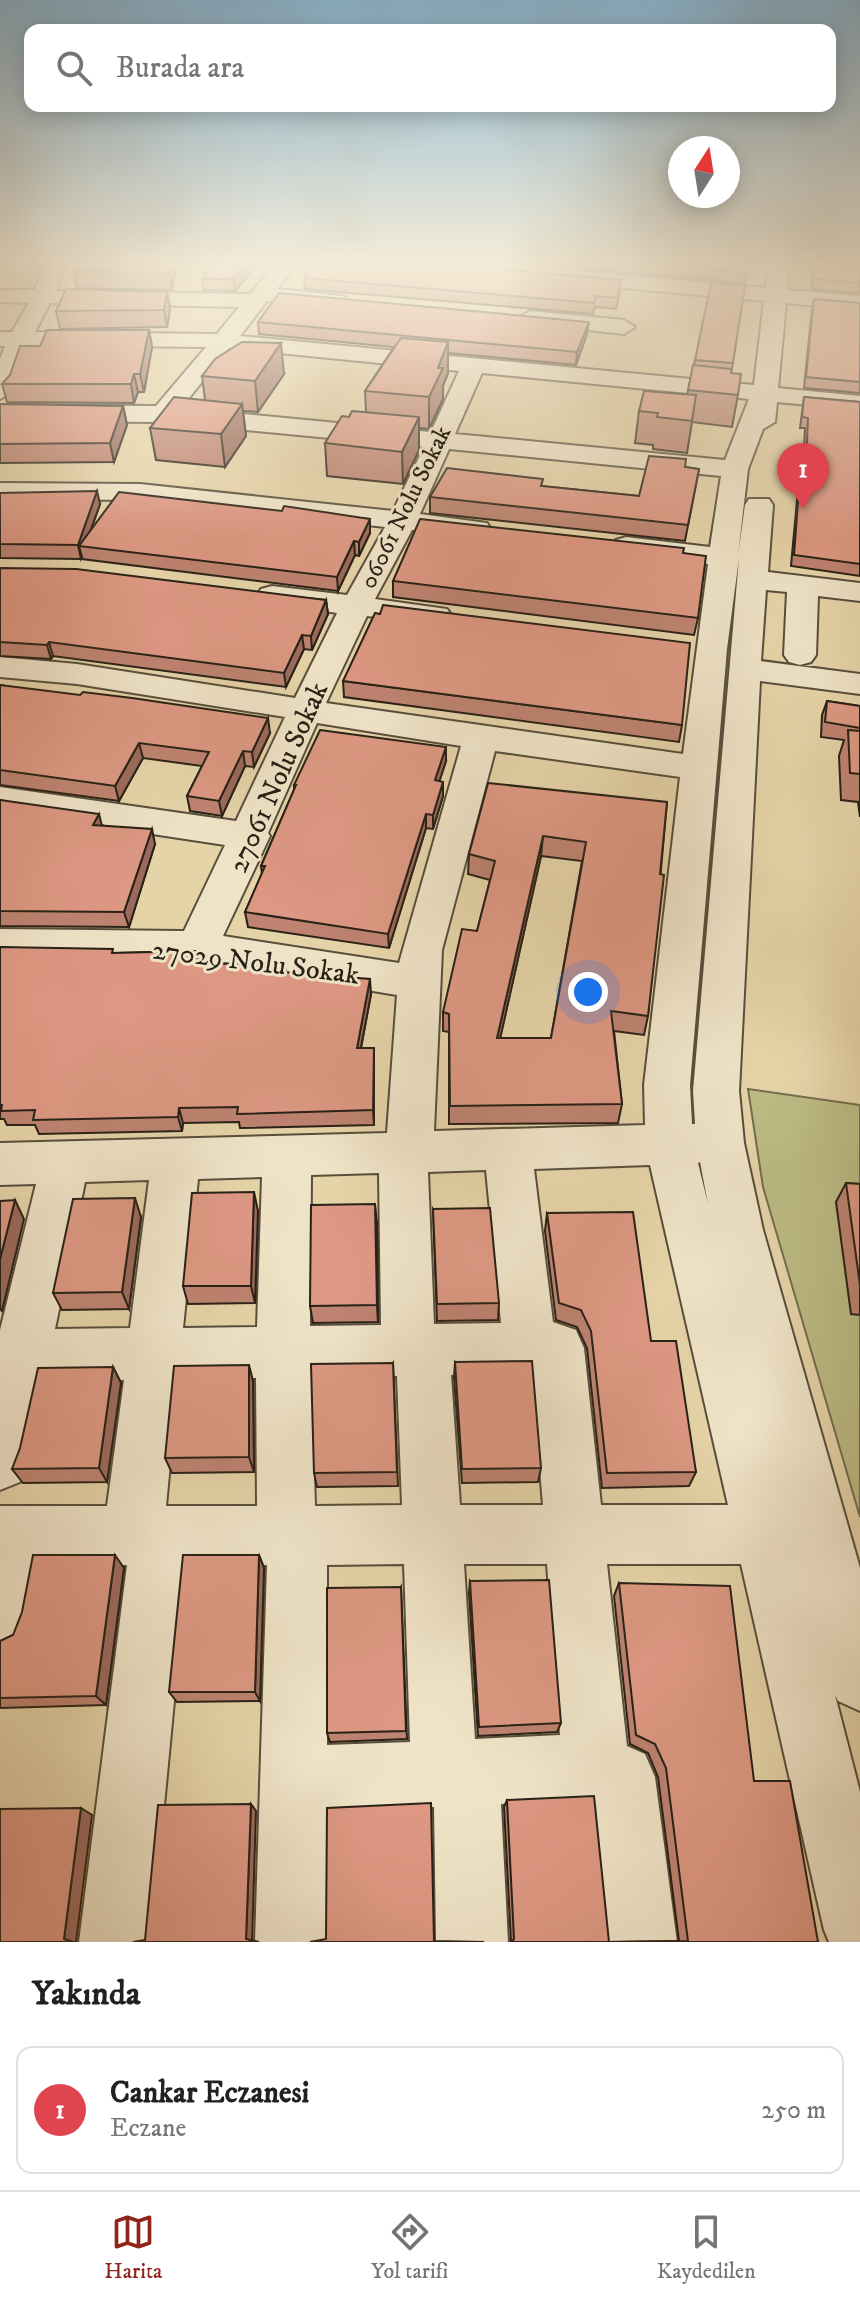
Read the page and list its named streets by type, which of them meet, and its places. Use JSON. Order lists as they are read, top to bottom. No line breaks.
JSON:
{"streets":{"street":["06061 Nolu Sokak","27061 Nolu Sokak","27029 Nolu Sokak"]},"crossings":[["06061 Nolu Sokak","27061 Nolu Sokak"],["27061 Nolu Sokak","27029 Nolu Sokak"]],"north":"top","page":{"search":"Burada ara","pins":"1","heading":"Yakında","list":[{"mark":"1","name":"Cankar Eczanesi","note":"Eczane","value":"250 m"}],"nav":["Harita","Yol tarifi","Kaydedilen"]}}
